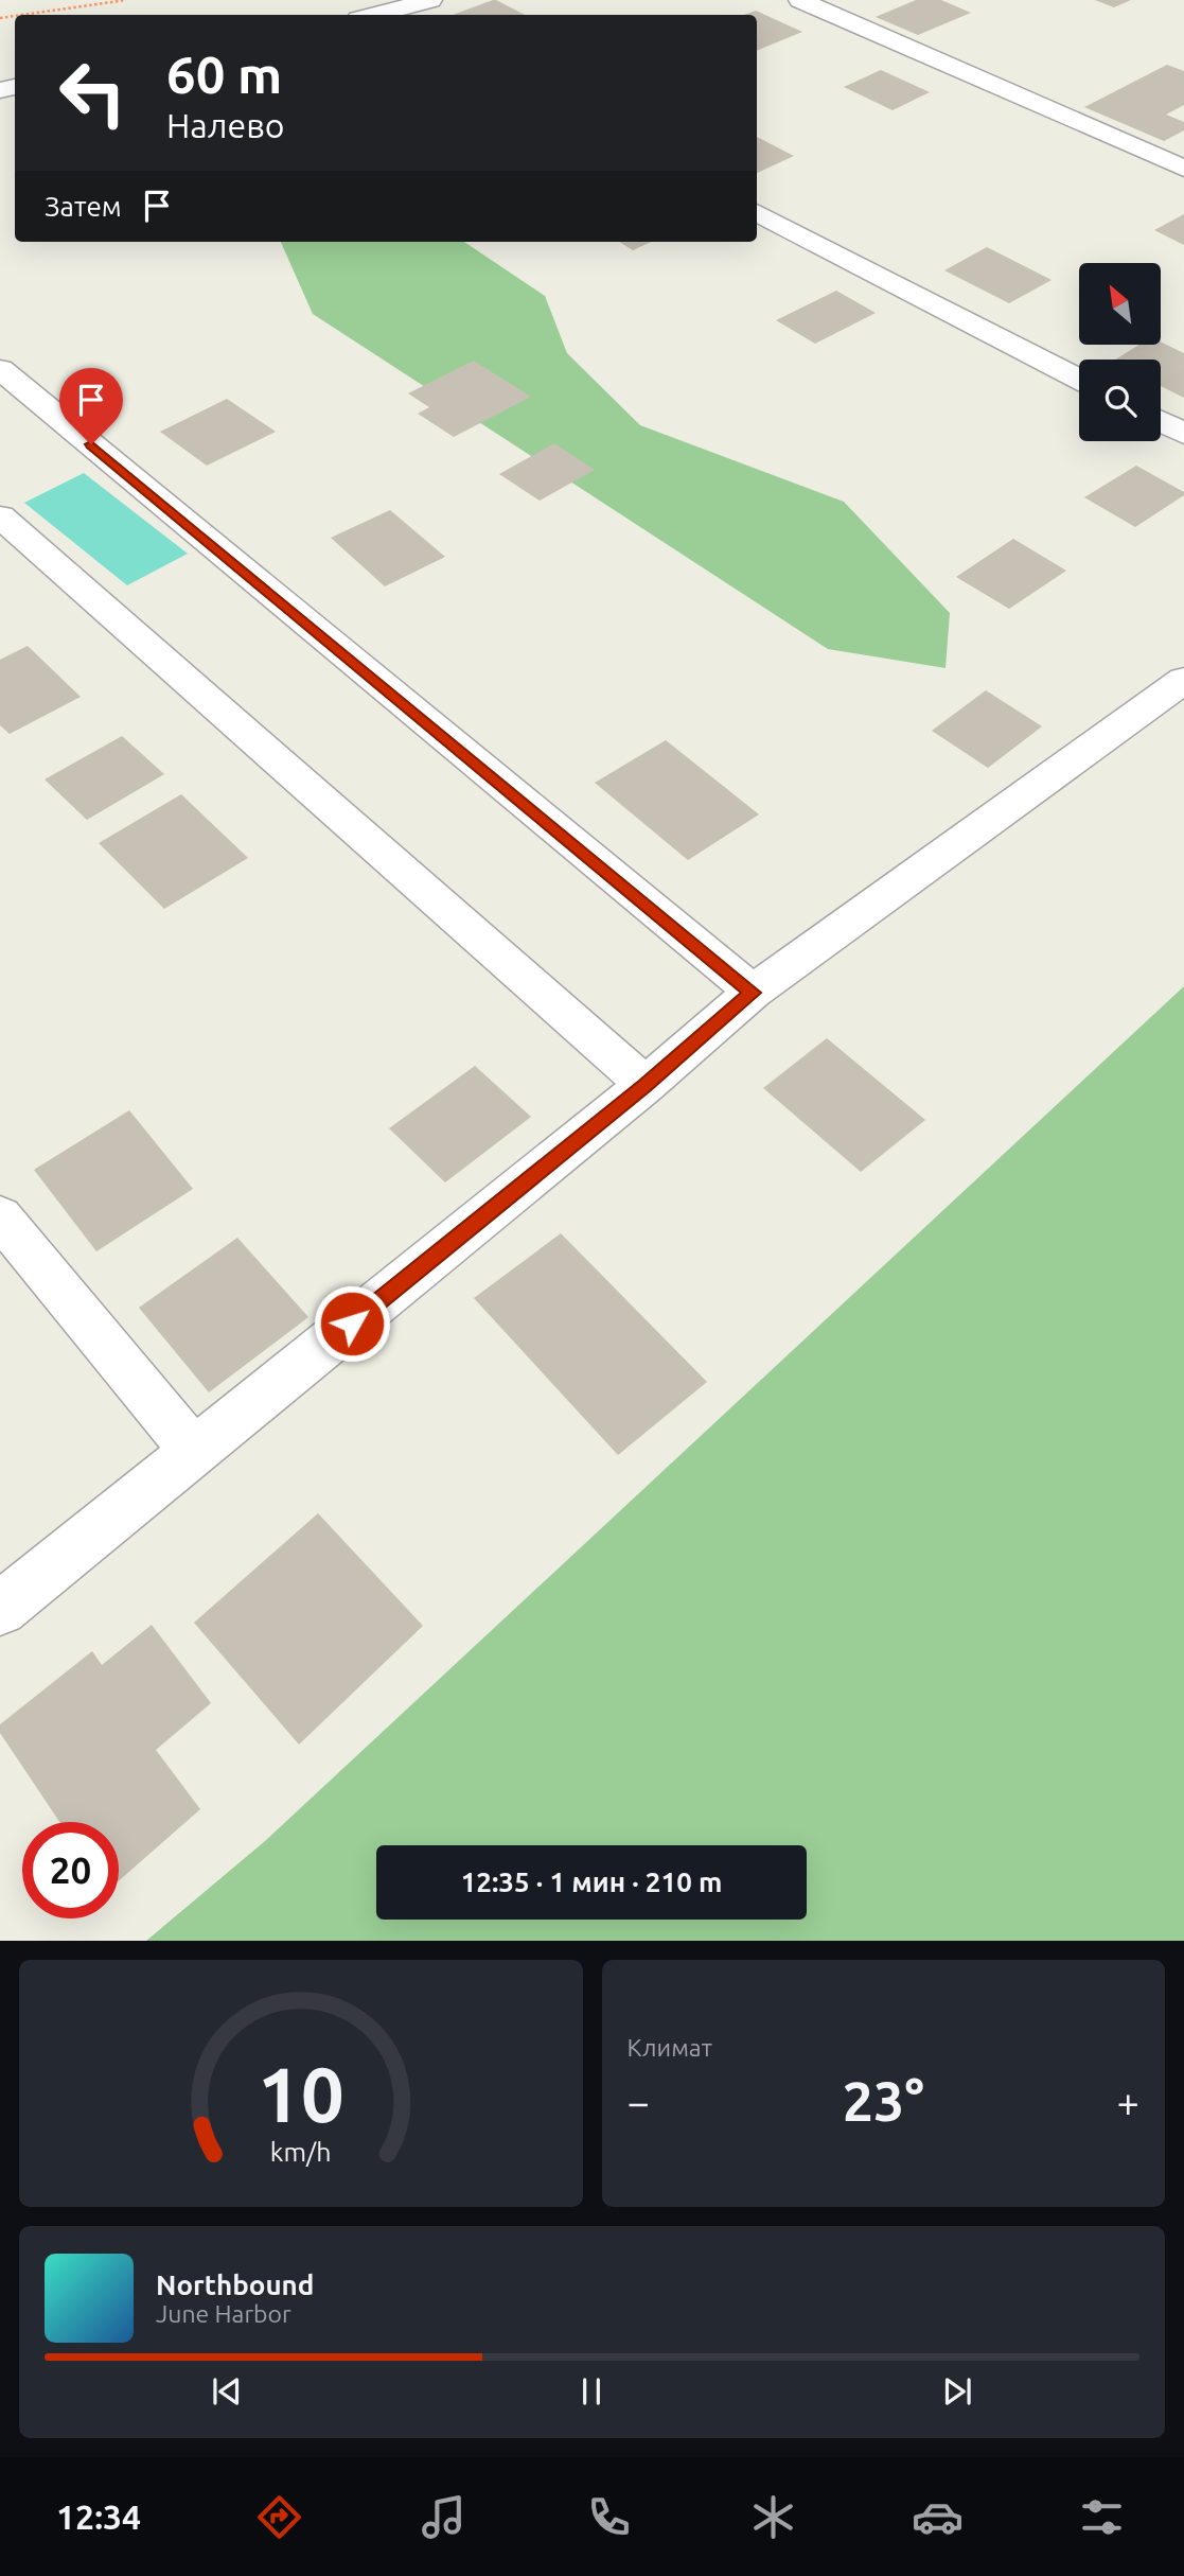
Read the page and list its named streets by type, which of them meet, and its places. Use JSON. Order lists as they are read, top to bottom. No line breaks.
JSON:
{"north":"top left","page":{"turn":["60 m","Налево"],"then":"Затем","limit":"20","trip":"12:35 · 1 мин · 210 m","tile":"Климат","heat":["−","23°","+"],"song":["Northbound","June Harbor"],"tabs":"12:34","gauge":["10","km/h"]}}
